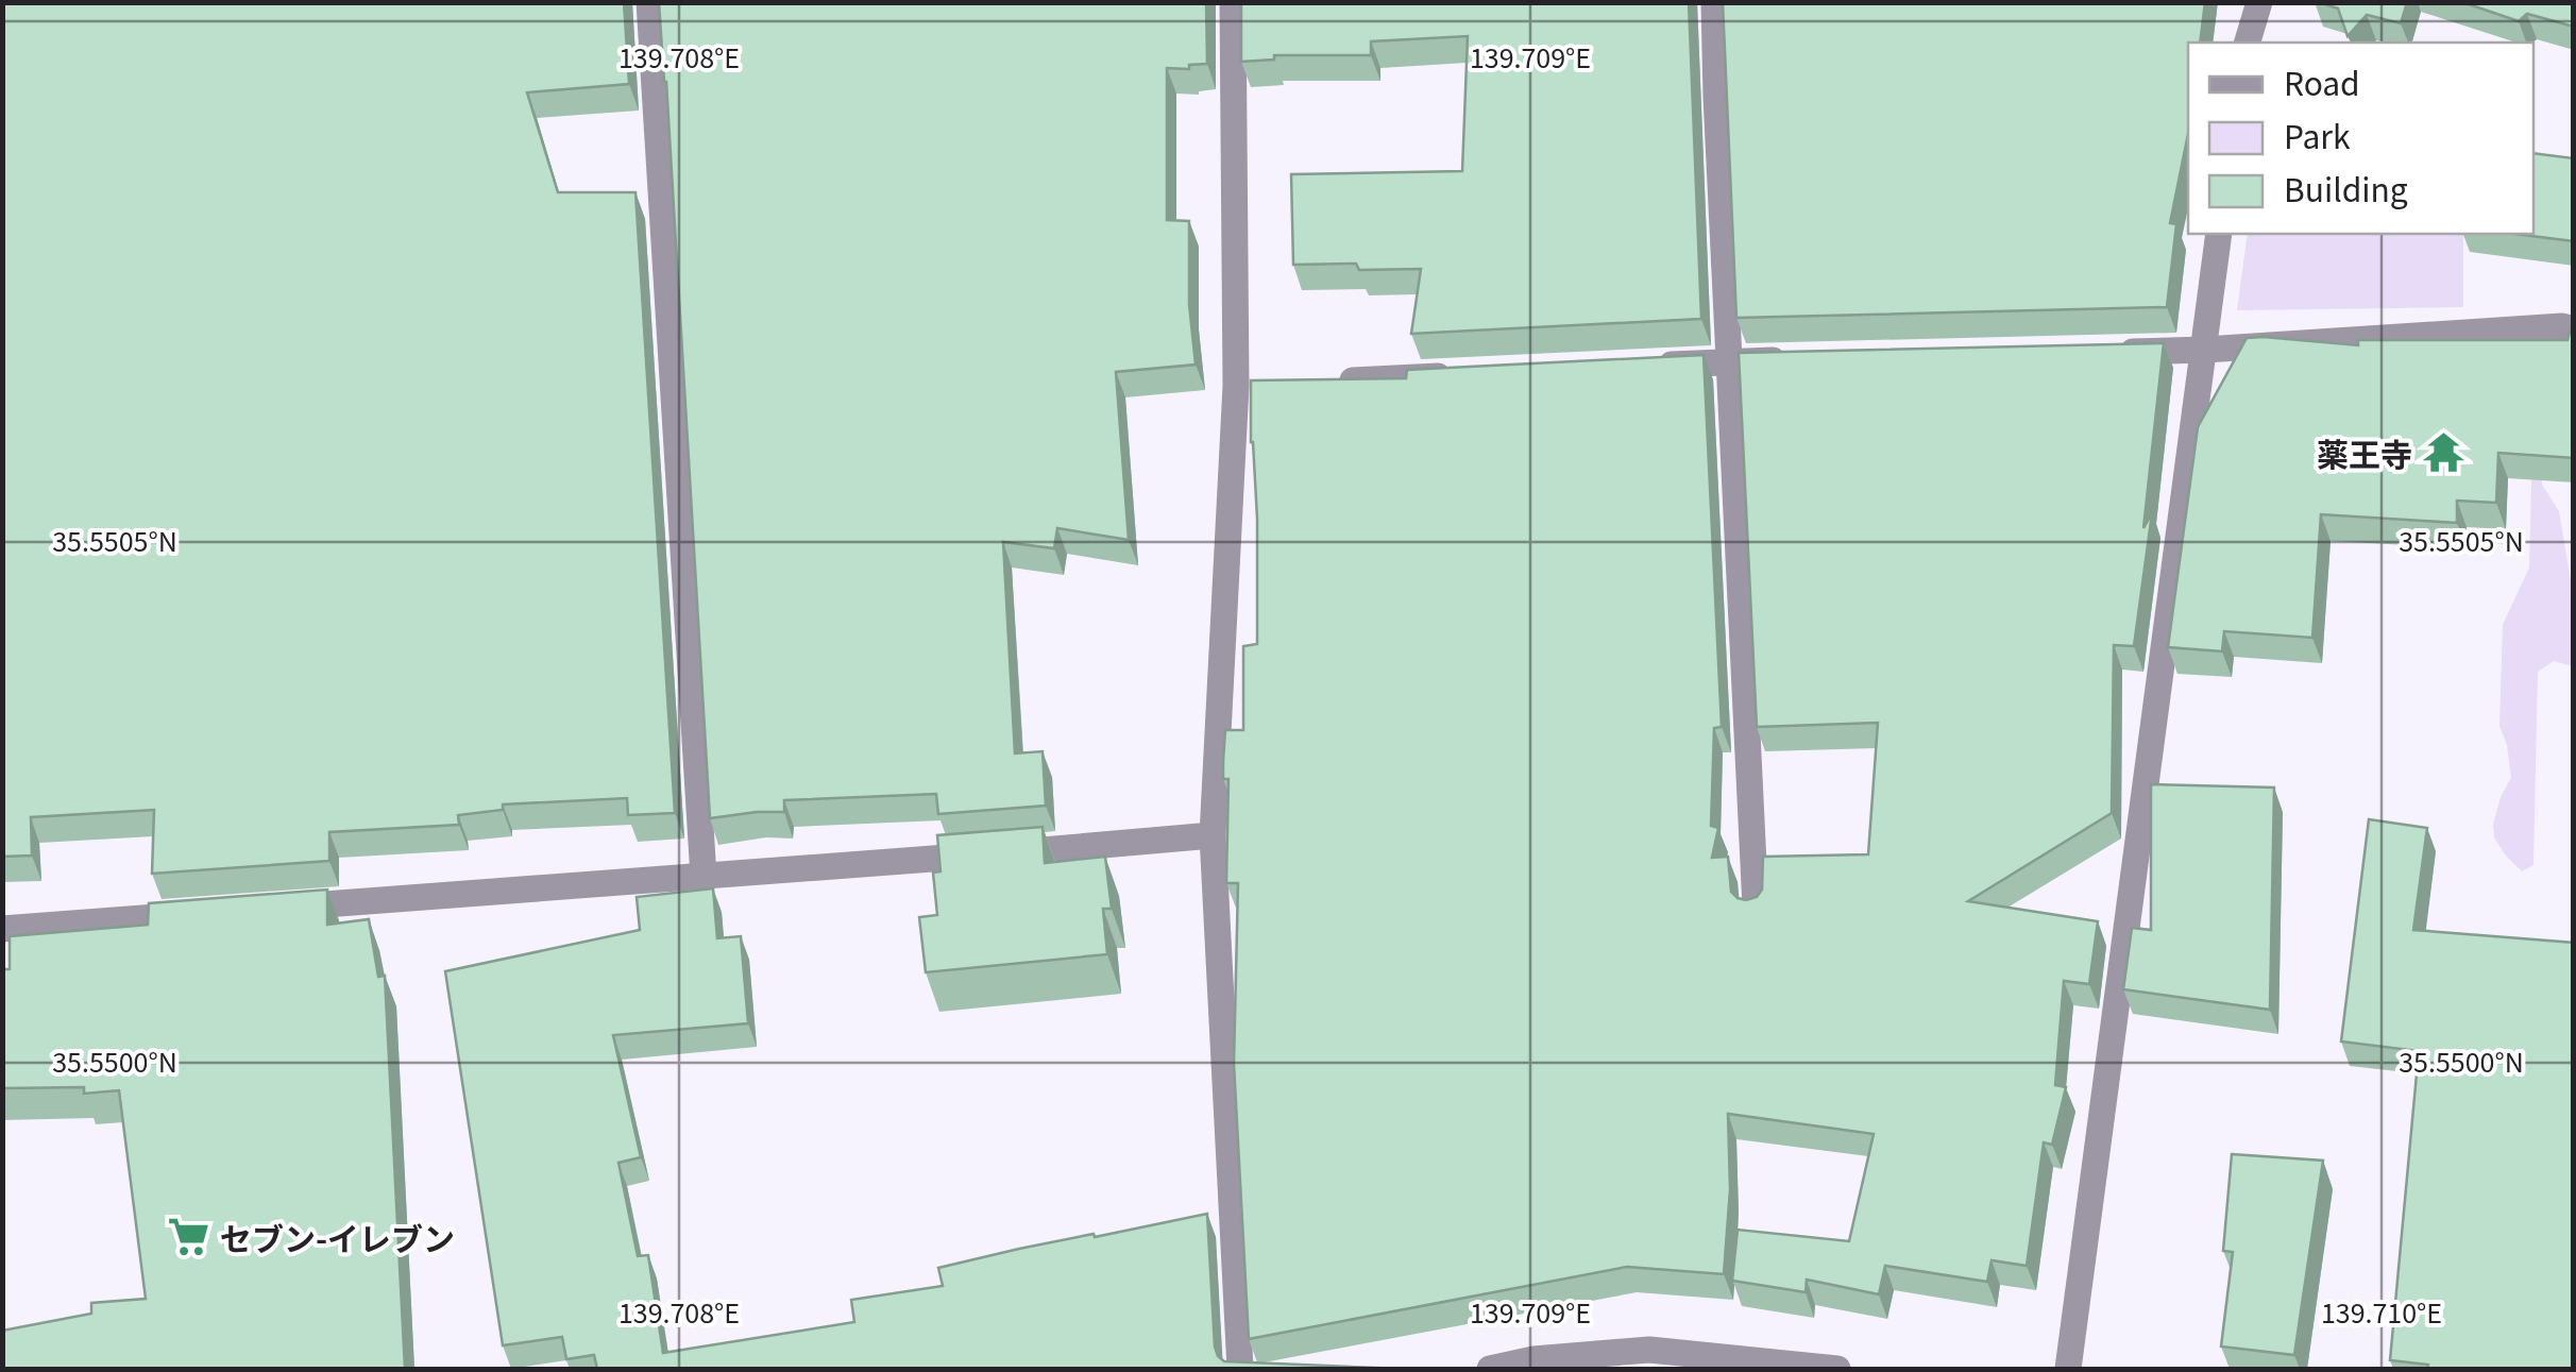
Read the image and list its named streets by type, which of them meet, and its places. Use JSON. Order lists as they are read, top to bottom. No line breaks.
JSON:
{"places":{"temple":["薬王寺"],"supermarket":["セブン-イレブン"]},"legend":["Road","Park","Building"],"coordinates":["139.708°E","139.709°E","35.5505°N","35.5500°N","139.710°E"]}
